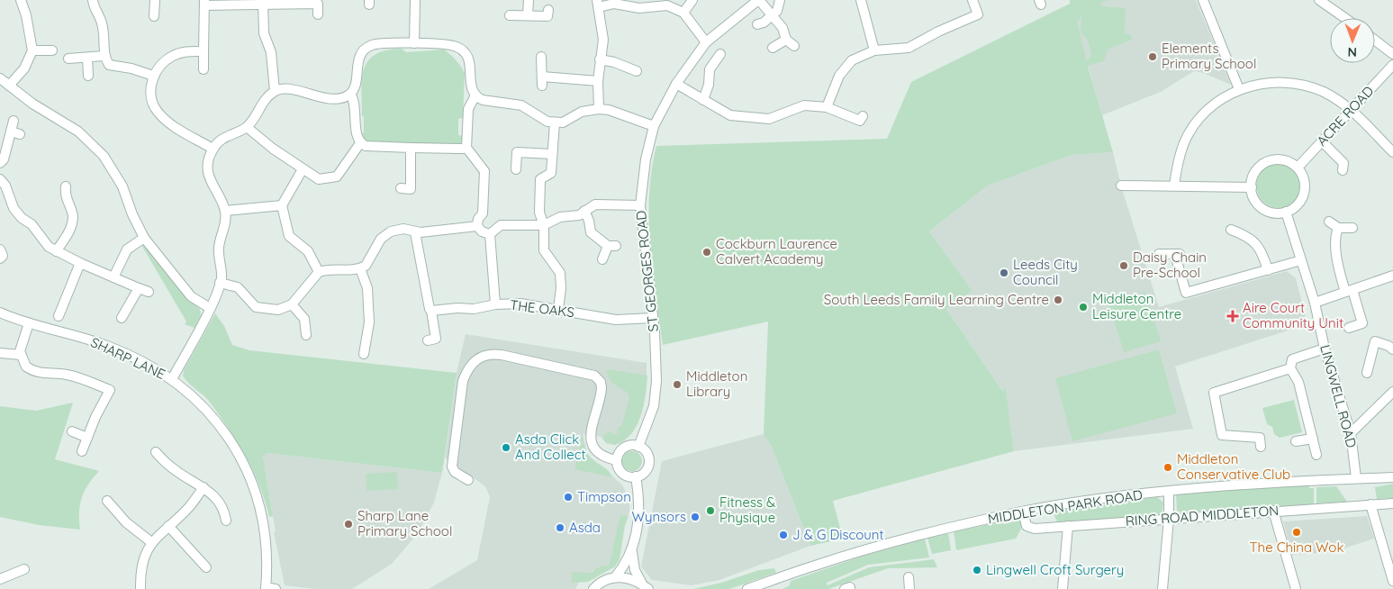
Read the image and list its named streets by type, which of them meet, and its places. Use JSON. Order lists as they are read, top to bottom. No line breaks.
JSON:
{"streets":{"street":["ACRE ROAD","ST GEORGES ROAD","THE OAKS","SHARP LANE","LINGWELL ROAD","MIDDLETON PARK ROAD","RING ROAD MIDDLETON"]},"crossings":[["ACRE ROAD","LINGWELL ROAD"],["ST GEORGES ROAD","THE OAKS"],["LINGWELL ROAD","MIDDLETON PARK ROAD"],["MIDDLETON PARK ROAD","RING ROAD MIDDLETON"]],"places":{"other":["Elements Primary School","Cockburn Laurence Calvert Academy","Daisy Chain Pre-School","Leeds City Council","South Leeds Family Learning Centre","Middleton Leisure Centre","Middleton Library","Asda Click And Collect","Middleton Conservative Club","Timpson","Fitness & Physique","Wynsors","Sharp Lane Primary School","Asda","The China Wok","J & G Discount","Lingwell Croft Surgery"],"health":["Aire Court Community Unit"]},"north":"bottom"}
